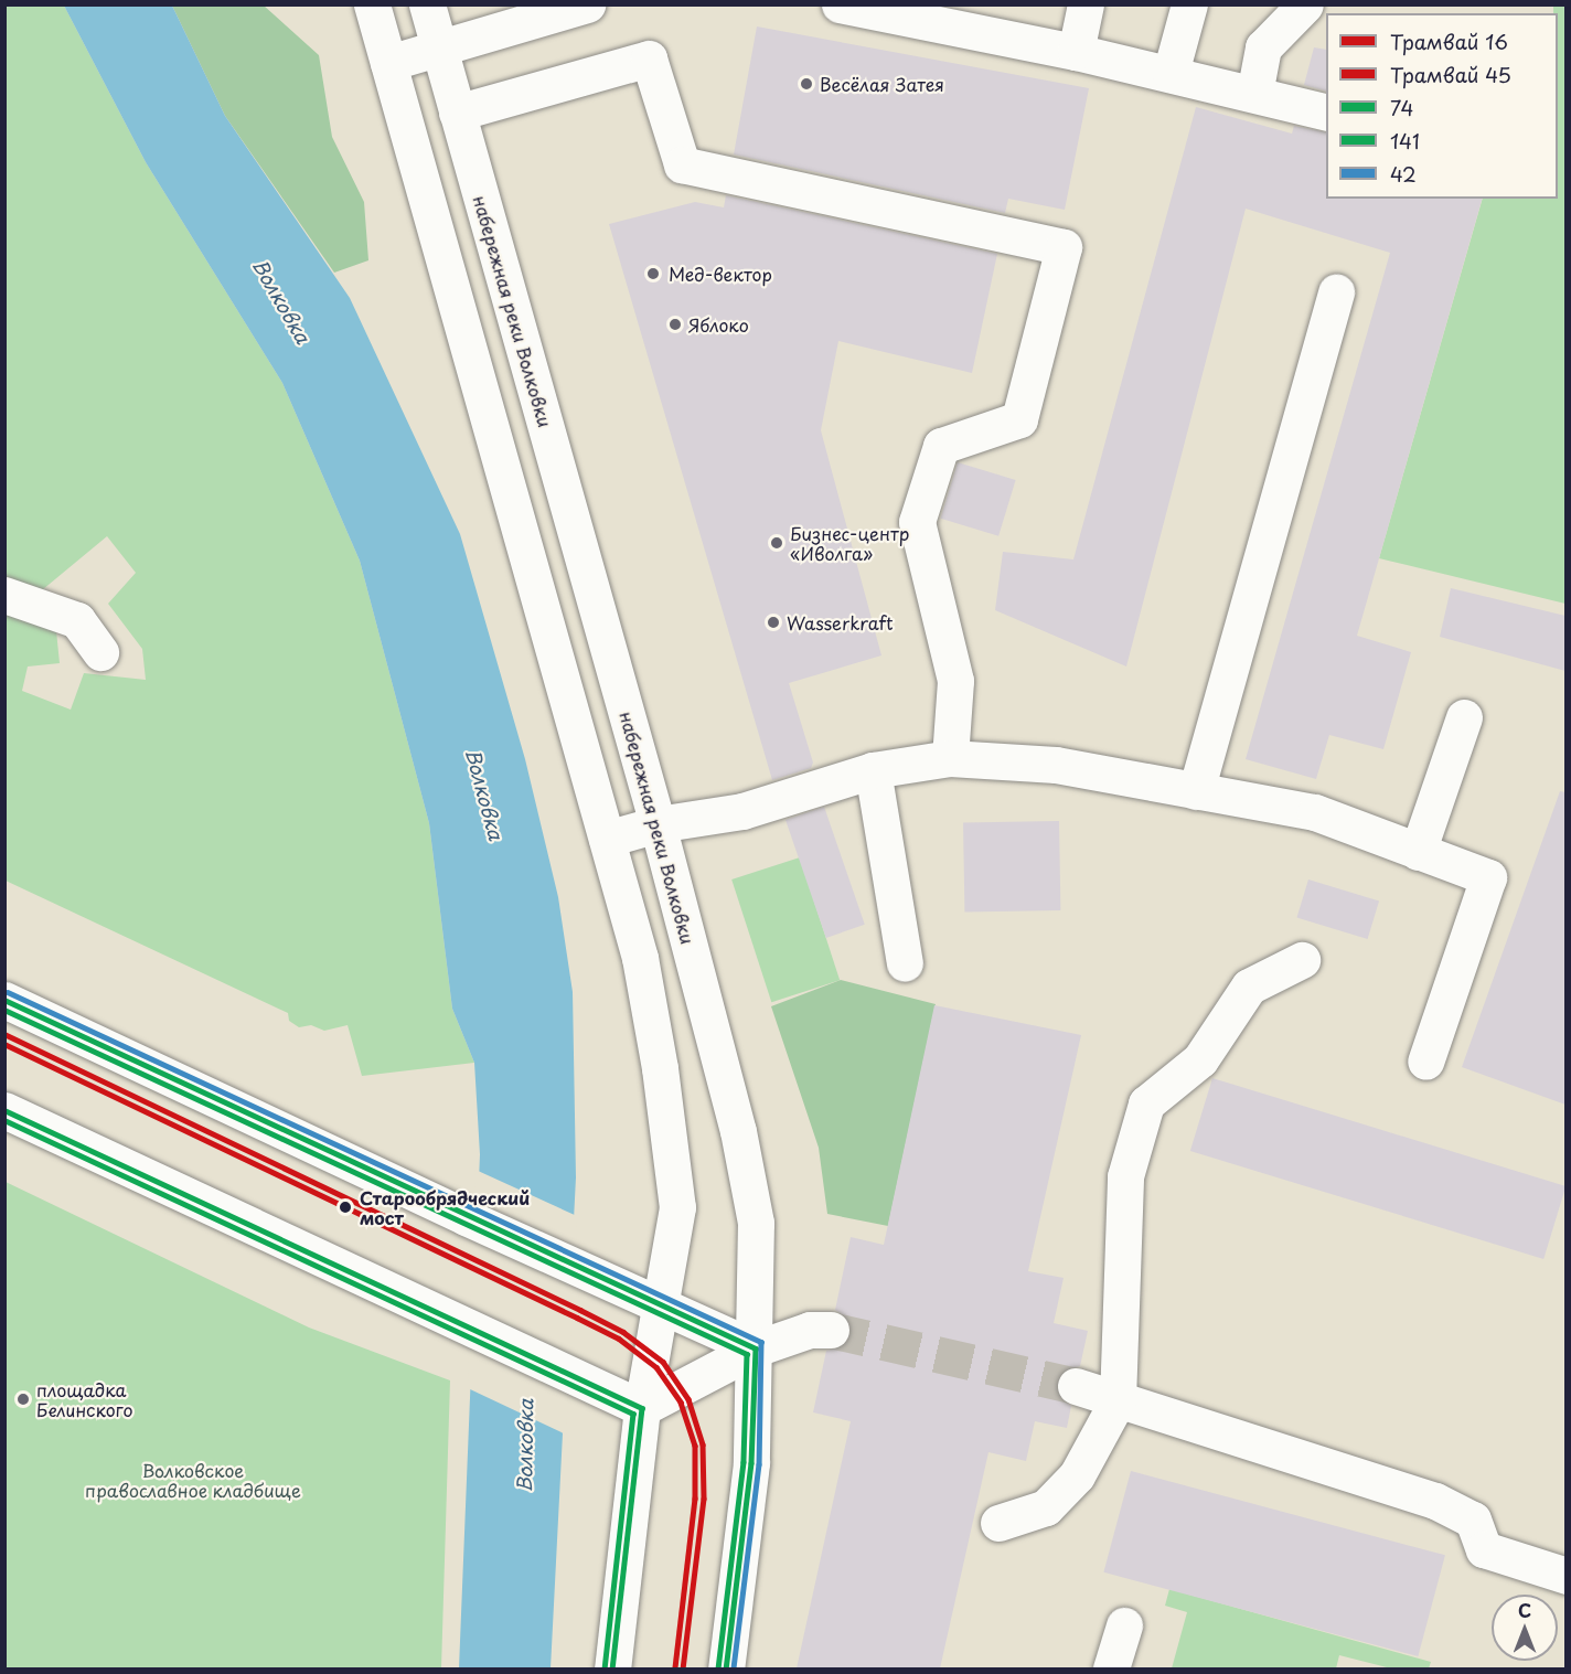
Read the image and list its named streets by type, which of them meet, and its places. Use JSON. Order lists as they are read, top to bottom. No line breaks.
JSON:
{"streets":{"street":["набережная реки Волковки"]},"water":["Волковка"],"parks":["Волковское православное кладбище"],"places":["Весёлая Затея","Мед-вектор","Яблоко","Бизнес-центр «Иволга»","Wasserkraft","Старообрядческий мост","площадка Белинского"],"lines":["transit line 42","transit line 74","transit line 141","tram line 16","tram line 45"],"legend":["Трамвай 16","Трамвай 45","74","141","42"],"north":"top"}
